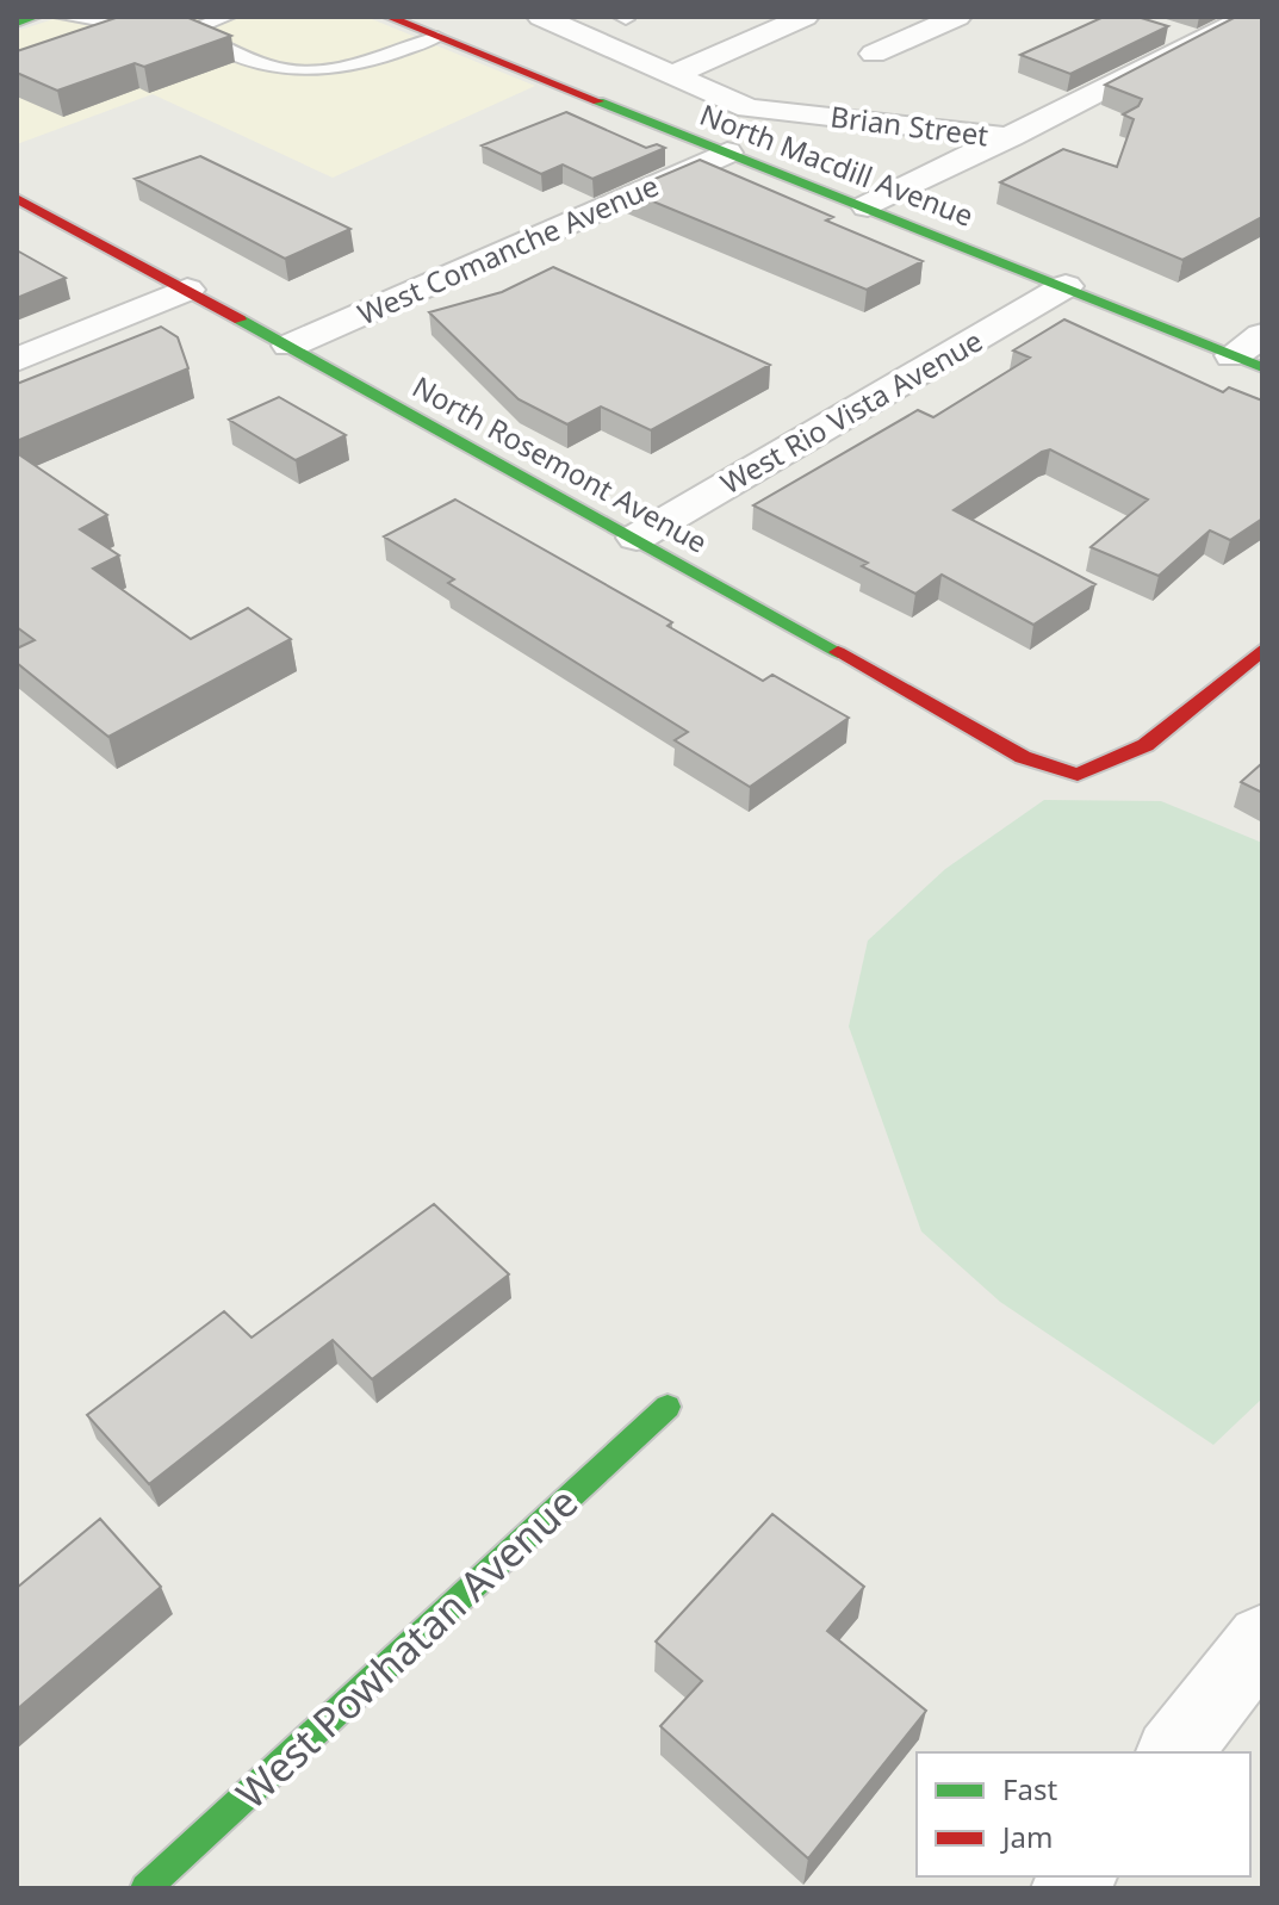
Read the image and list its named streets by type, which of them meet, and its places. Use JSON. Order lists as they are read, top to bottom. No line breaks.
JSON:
{"streets":{"street":["Brian Street","North Macdill Avenue","West Comanche Avenue","West Rio Vista Avenue","North Rosemont Avenue","West Powhatan Avenue"]},"crossings":[["North Macdill Avenue","West Comanche Avenue"],["North Macdill Avenue","West Rio Vista Avenue"],["West Comanche Avenue","North Rosemont Avenue"],["West Rio Vista Avenue","North Rosemont Avenue"]],"legend":["Fast","Jam"]}
